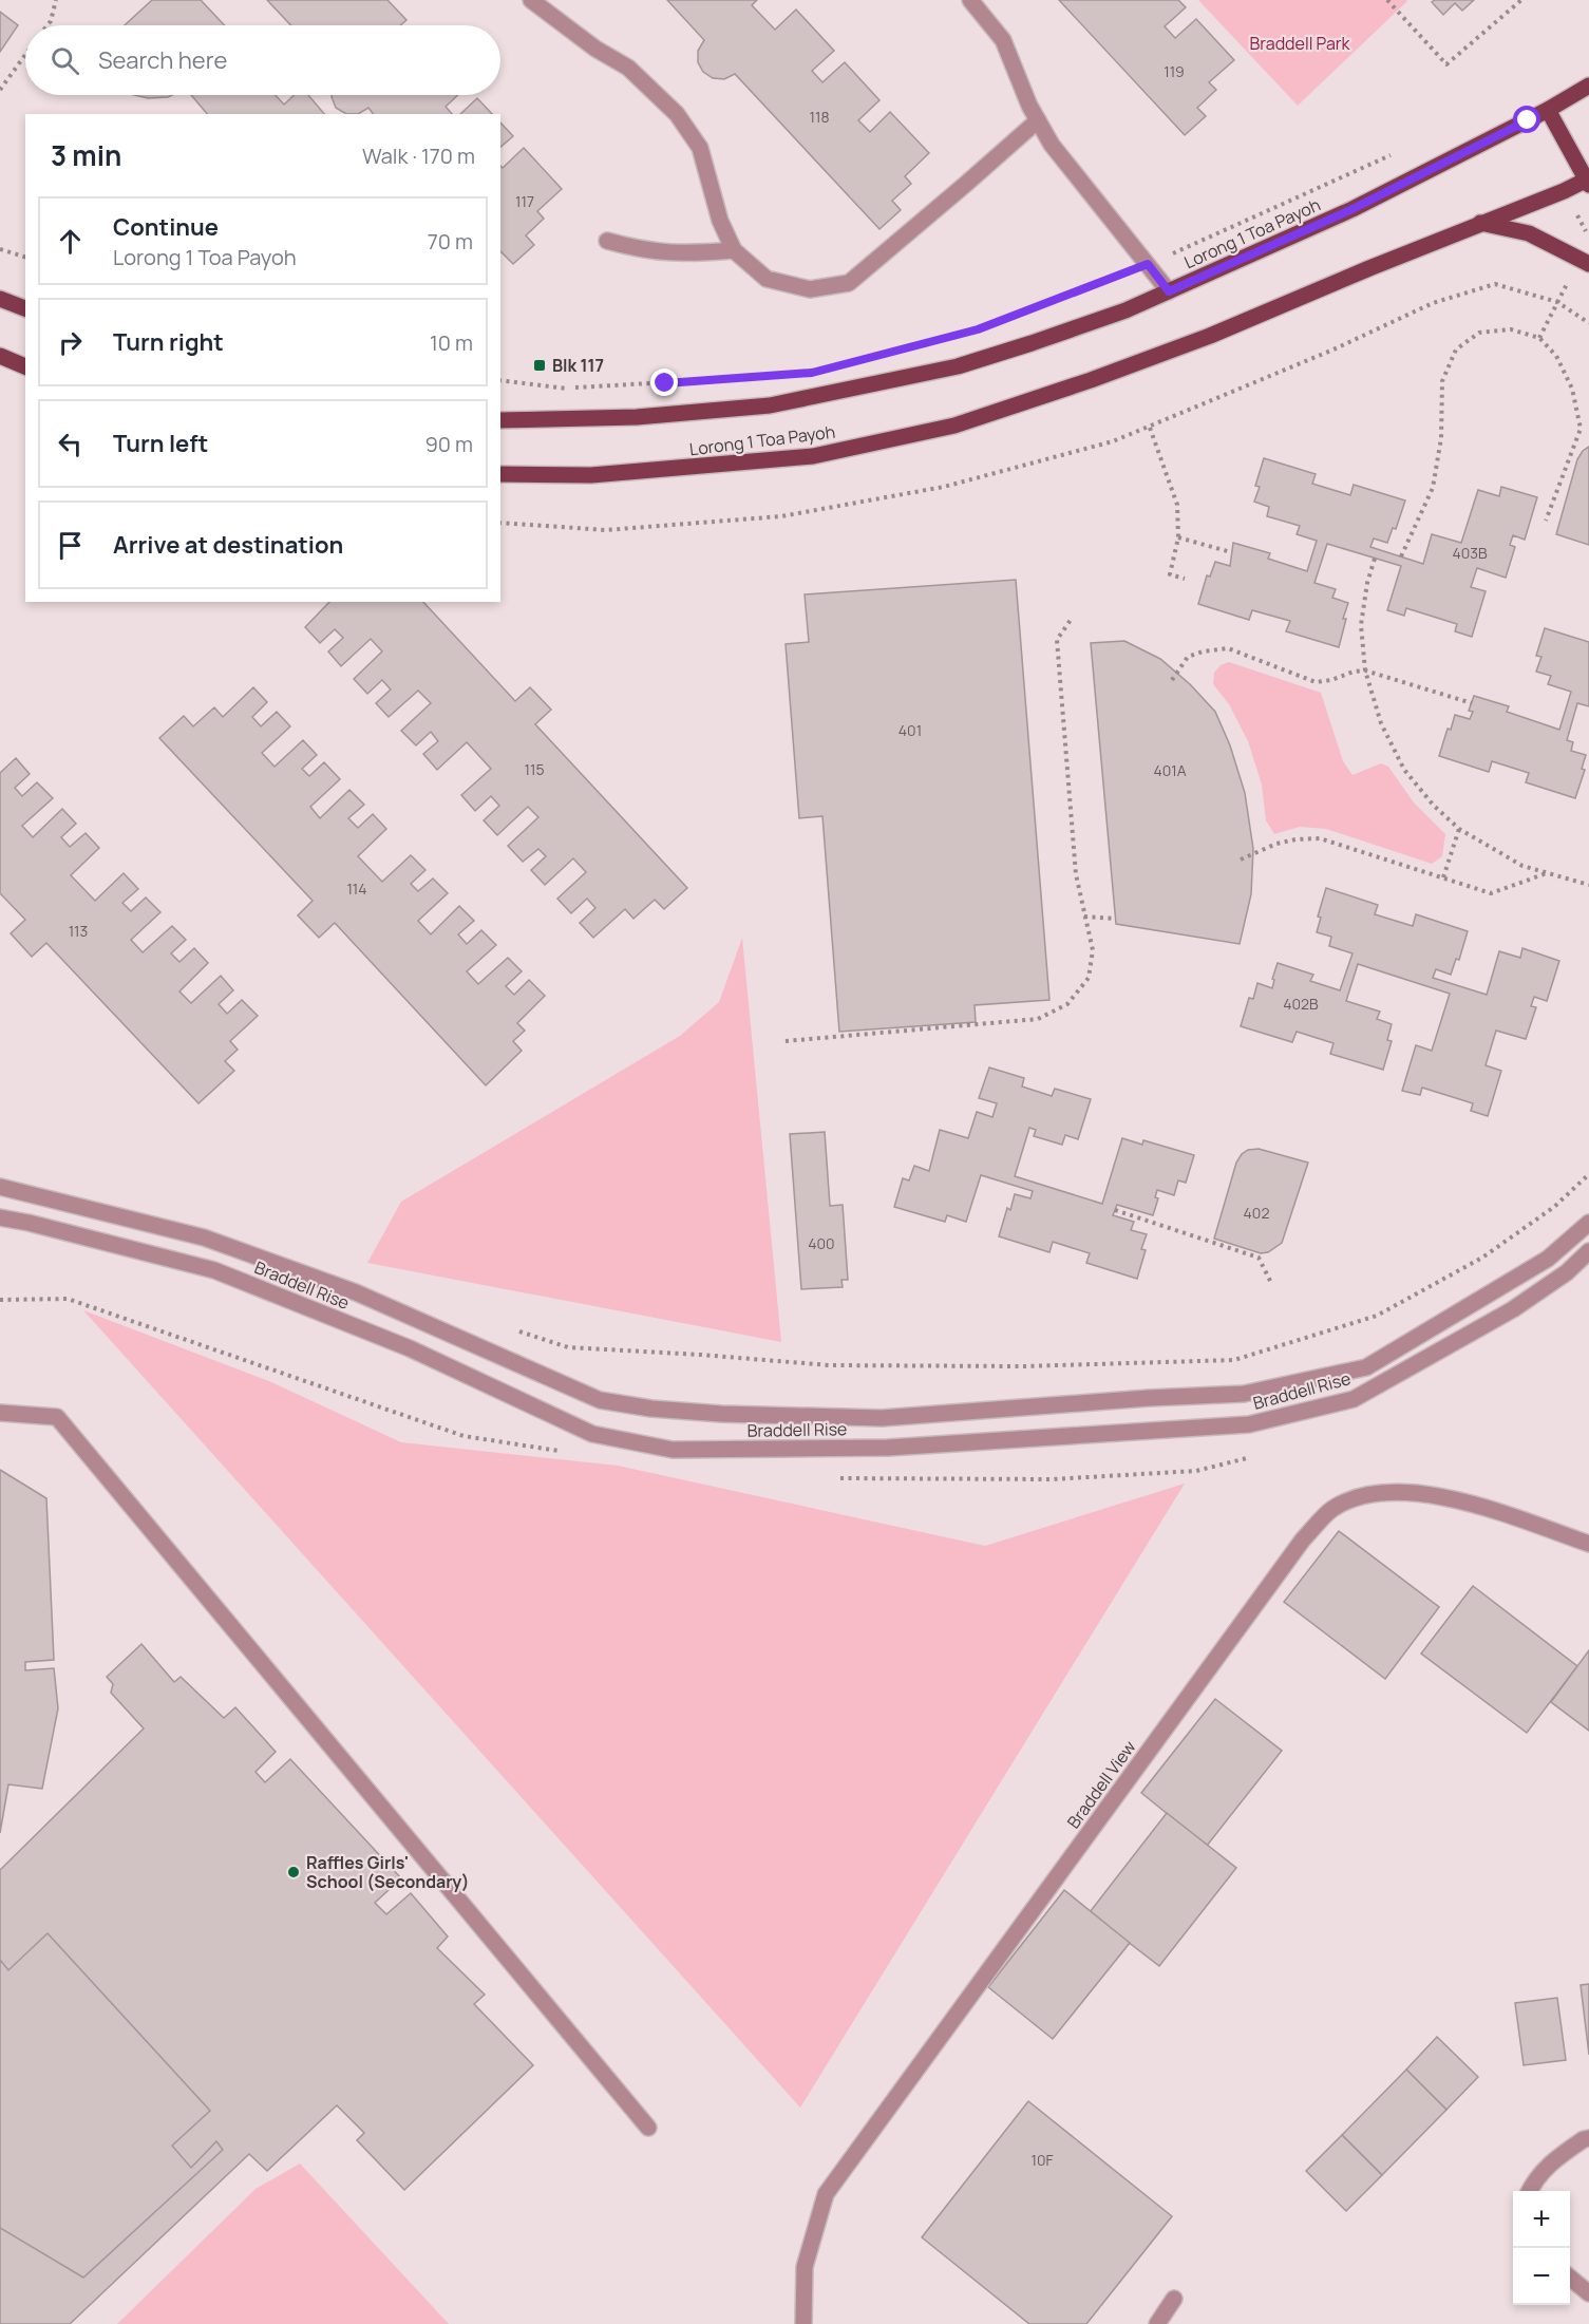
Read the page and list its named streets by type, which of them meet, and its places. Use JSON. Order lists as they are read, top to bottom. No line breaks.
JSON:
{"streets":{"main road":["Lorong 1 Toa Payoh"],"street":["Braddell Rise","Braddell View"]},"parks":["Braddell Park"],"places":{"transit":["Blk 117"],"other":["Raffles Girls' School (Secondary)"]},"house_numbers":["119","118","117","403B","401","115","401A","114","113","402B","402","400","10F"],"page":{"search":"Search here","heading":["3 min","Walk · 170 m"],"list":[["Continue","Lorong 1 Toa Payoh","70 m"],["Turn right","10 m"],["Turn left","90 m"],"Arrive at destination"],"map_buttons":["+","−"]}}
